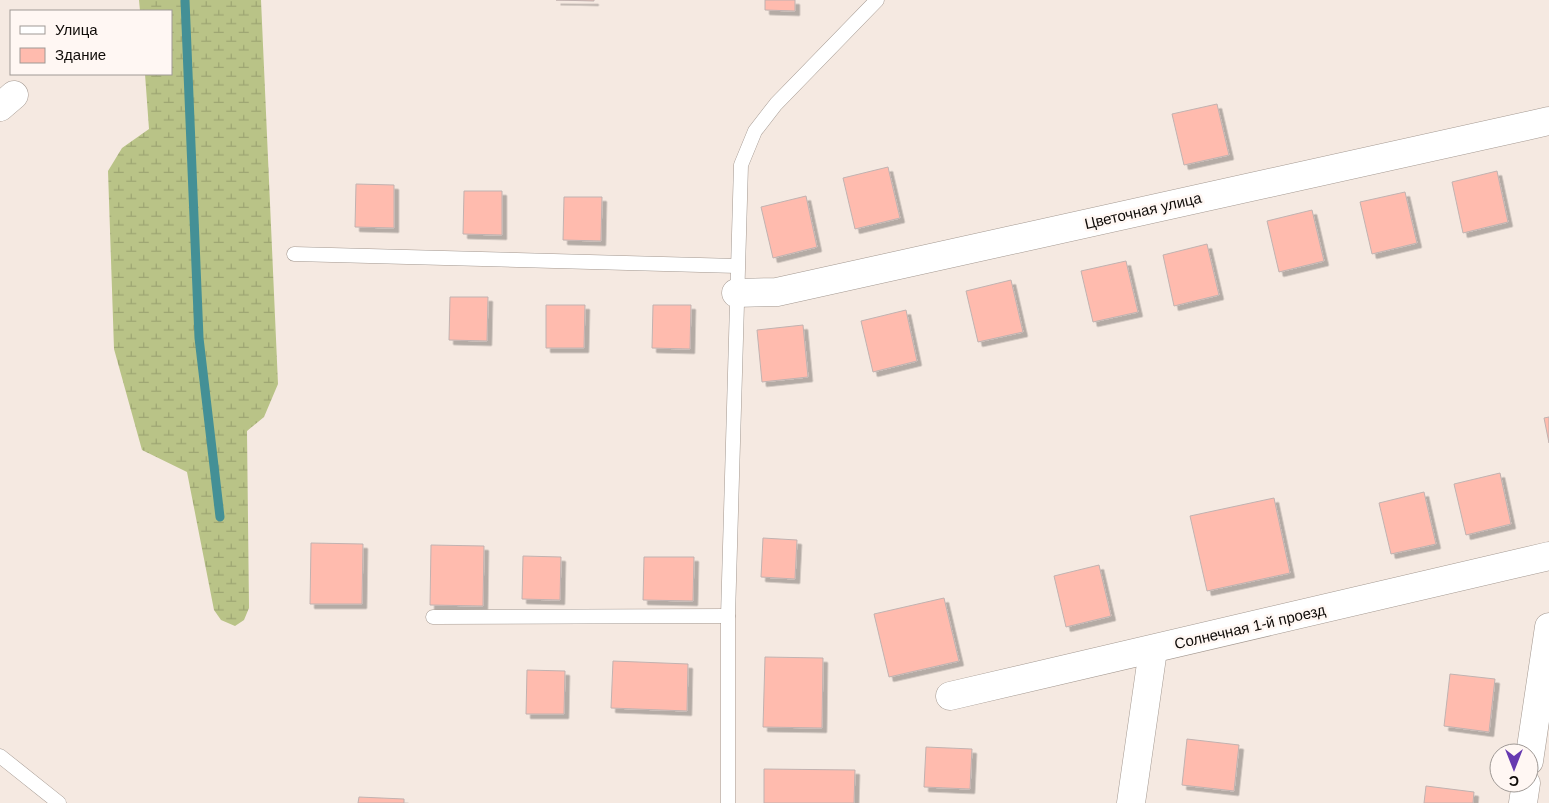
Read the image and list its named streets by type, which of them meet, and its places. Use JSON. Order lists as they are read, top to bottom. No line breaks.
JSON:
{"streets":{"street":["Цветочная улица","Солнечная 1-й проезд"]},"legend":["Улица","Здание"],"north":"bottom"}
